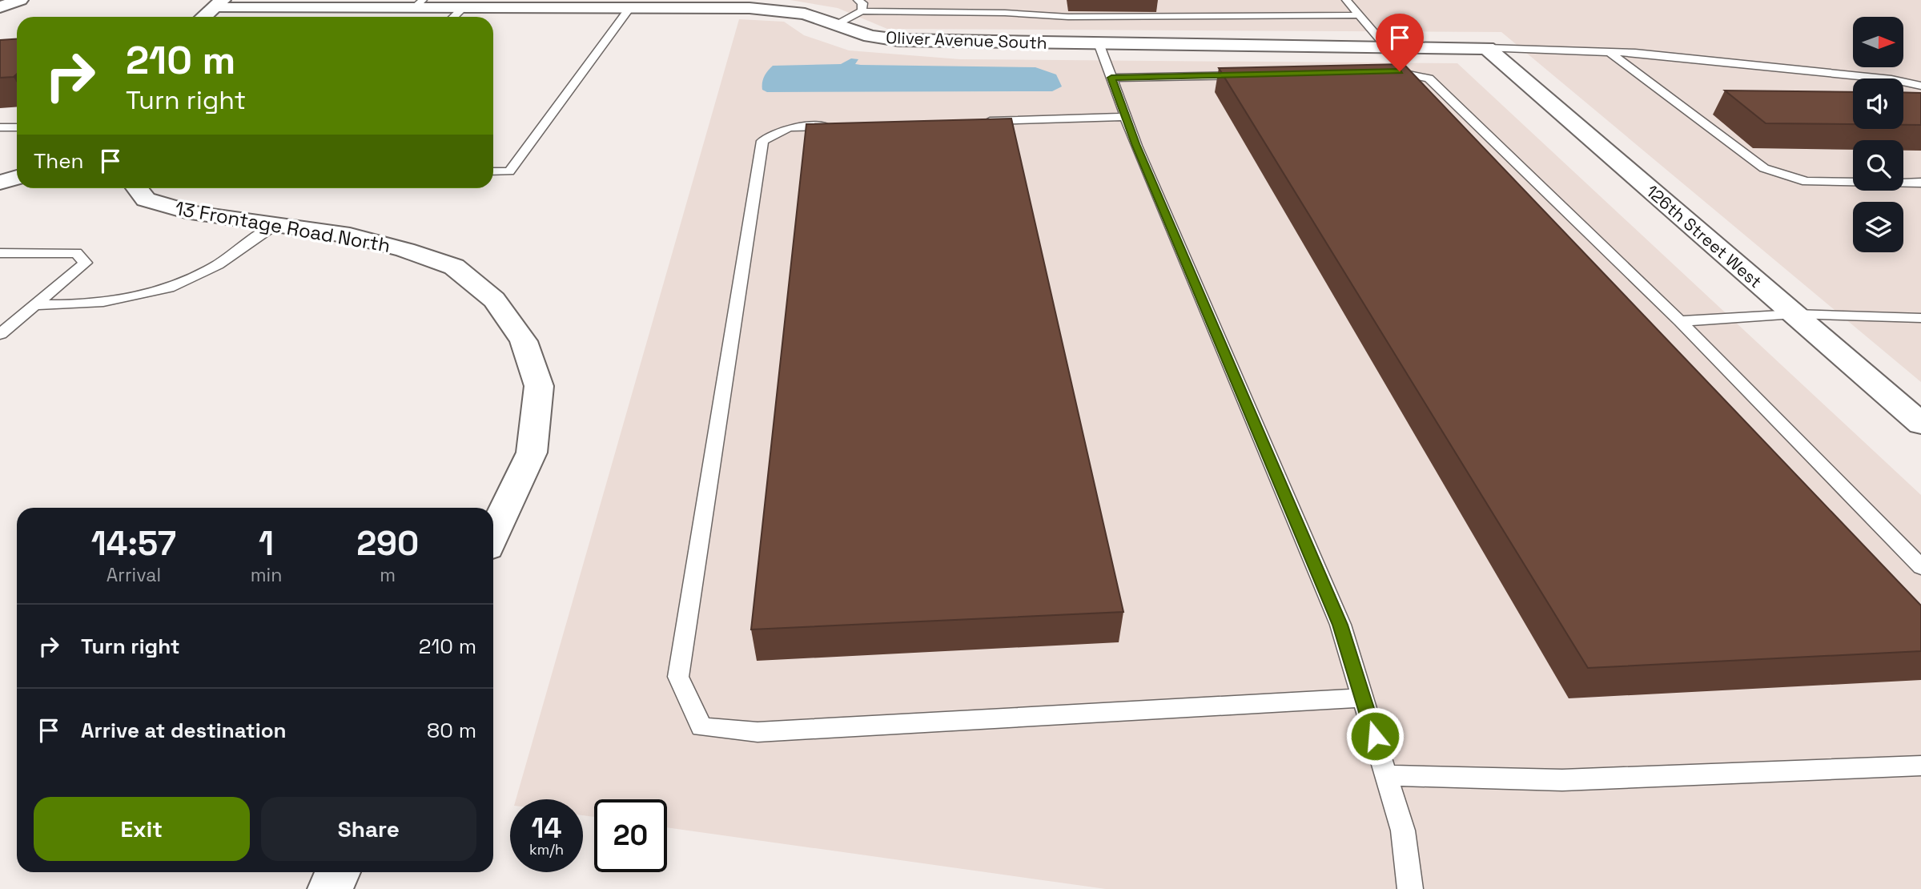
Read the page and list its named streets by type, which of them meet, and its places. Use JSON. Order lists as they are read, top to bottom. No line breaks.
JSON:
{"streets":{"main road":["Oliver Avenue South","13 Frontage Road North","126th Street West"]},"crossings":[["Oliver Avenue South","126th Street West"]],"north":"right","page":{"turn":["210 m","Turn right"],"then":"Then","eta":["14:57","Arrival","1","min","290","m"],"list":[{"name":"Turn right","value":"210 m"},{"name":"Arrive at destination","value":"80 m"}],"buttons":["Exit","Share"],"speed":"14 km/h","limit":"20"}}
